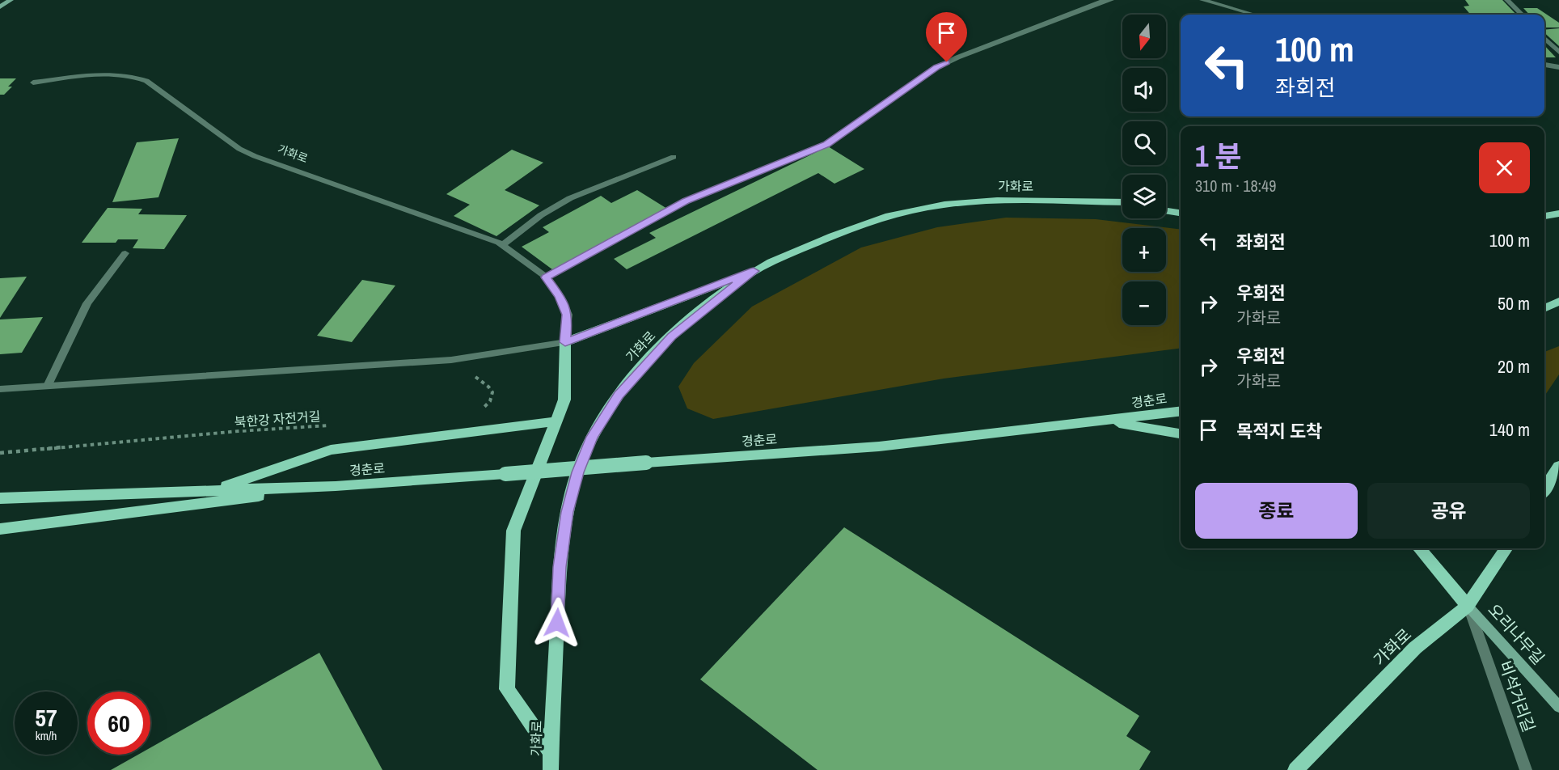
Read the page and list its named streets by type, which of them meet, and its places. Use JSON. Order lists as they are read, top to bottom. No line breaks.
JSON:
{"streets":{"main road":["가화로","경춘로"],"street":["오리나무길","비석거리길"],"path":["북한강 자전거길"]},"crossings":[["가화로","오리나무길"],["가화로","비석거리길"],["오리나무길","비석거리길"]],"north":"bottom","page":{"map_buttons":["+","−"],"turn":["100 m","좌회전"],"heading":["1 분","310 m · 18:49"],"list":[{"name":"좌회전","value":"100 m"},{"name":"우회전","note":"가화로","value":"50 m"},{"name":"우회전","note":"가화로","value":"20 m"},{"name":"목적지 도착","value":"140 m"}],"buttons":["종료","공유"],"speed":"57 km/h","limit":"60"}}
